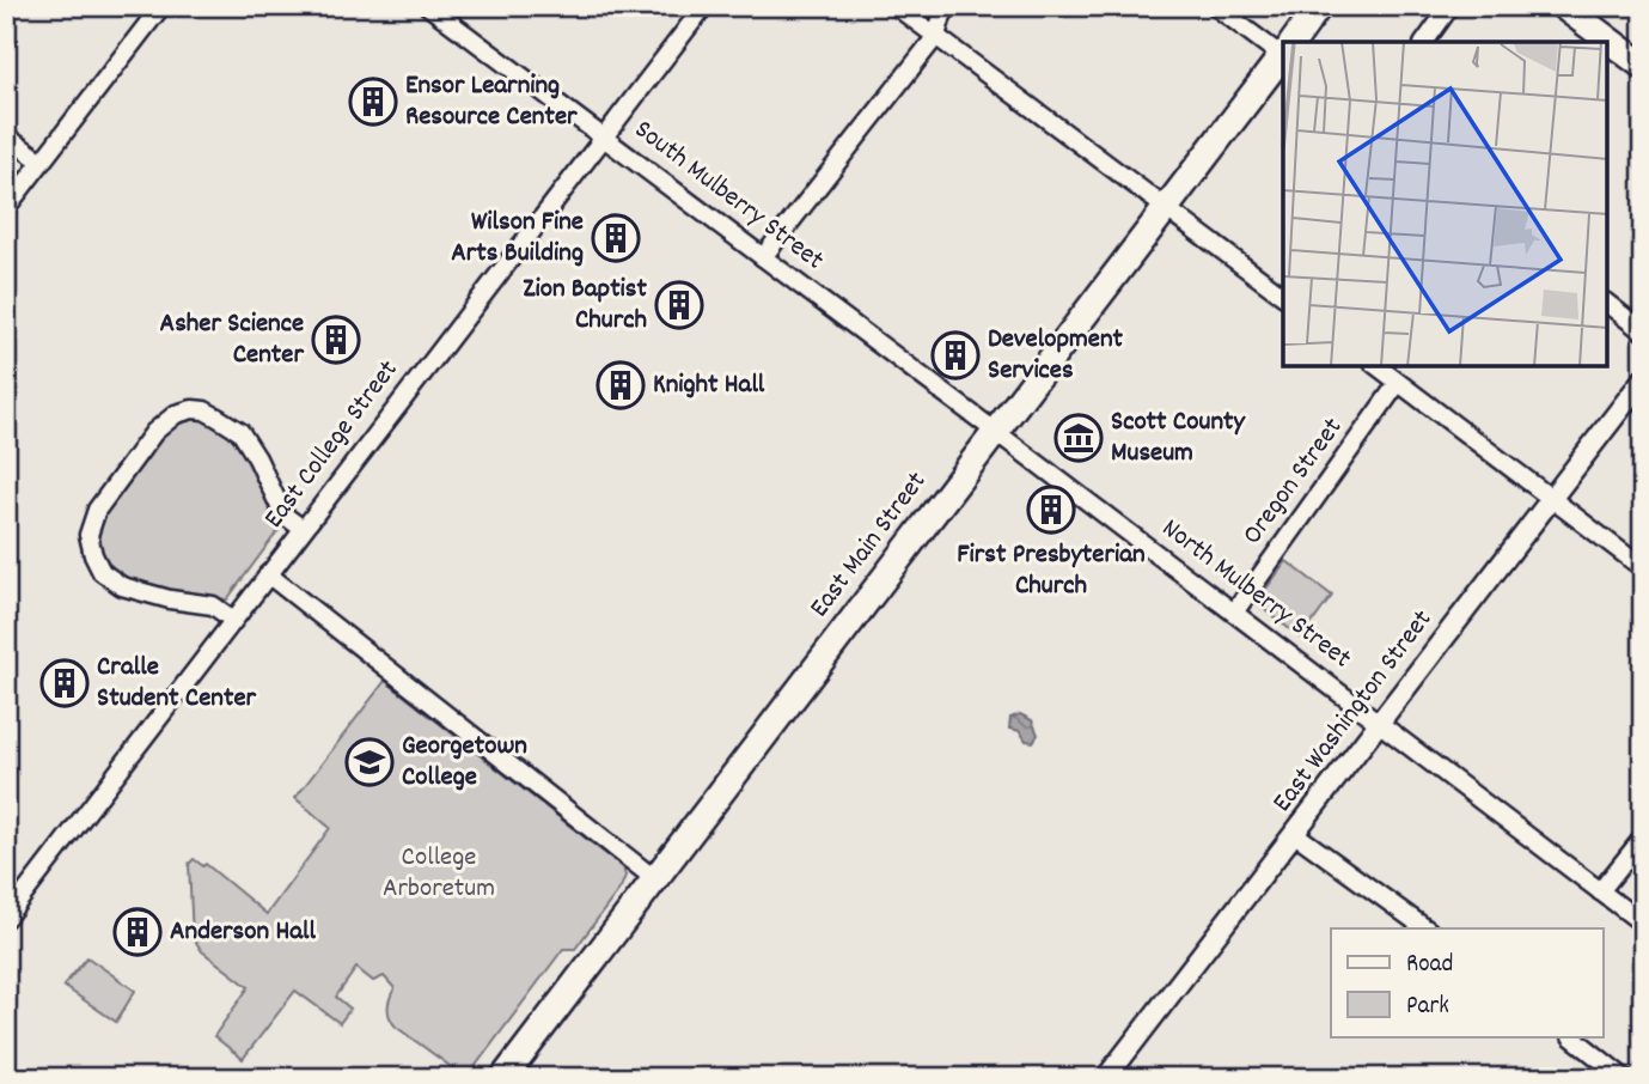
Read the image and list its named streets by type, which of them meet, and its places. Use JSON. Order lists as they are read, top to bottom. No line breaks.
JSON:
{"streets":{"main road":["East Main Street"],"street":["South Mulberry Street","East College Street","Oregon Street","North Mulberry Street","East Washington Street"]},"crossings":[["South Mulberry Street","East College Street"],["South Mulberry Street","East Main Street"],["South Mulberry Street","North Mulberry Street"],["Oregon Street","North Mulberry Street"],["East Main Street","North Mulberry Street"],["North Mulberry Street","East Washington Street"]],"parks":["College Arboretum"],"places":{"building":["Ensor Learning Resource Center","Wilson Fine Arts Building","Zion Baptist Church","Asher Science Center","Development Services","Knight Hall","First Presbyterian Church","Cralle Student Center","Anderson Hall"],"museum":["Scott County Museum"],"school or university":["Georgetown College"]},"legend":["Road","Park"]}
